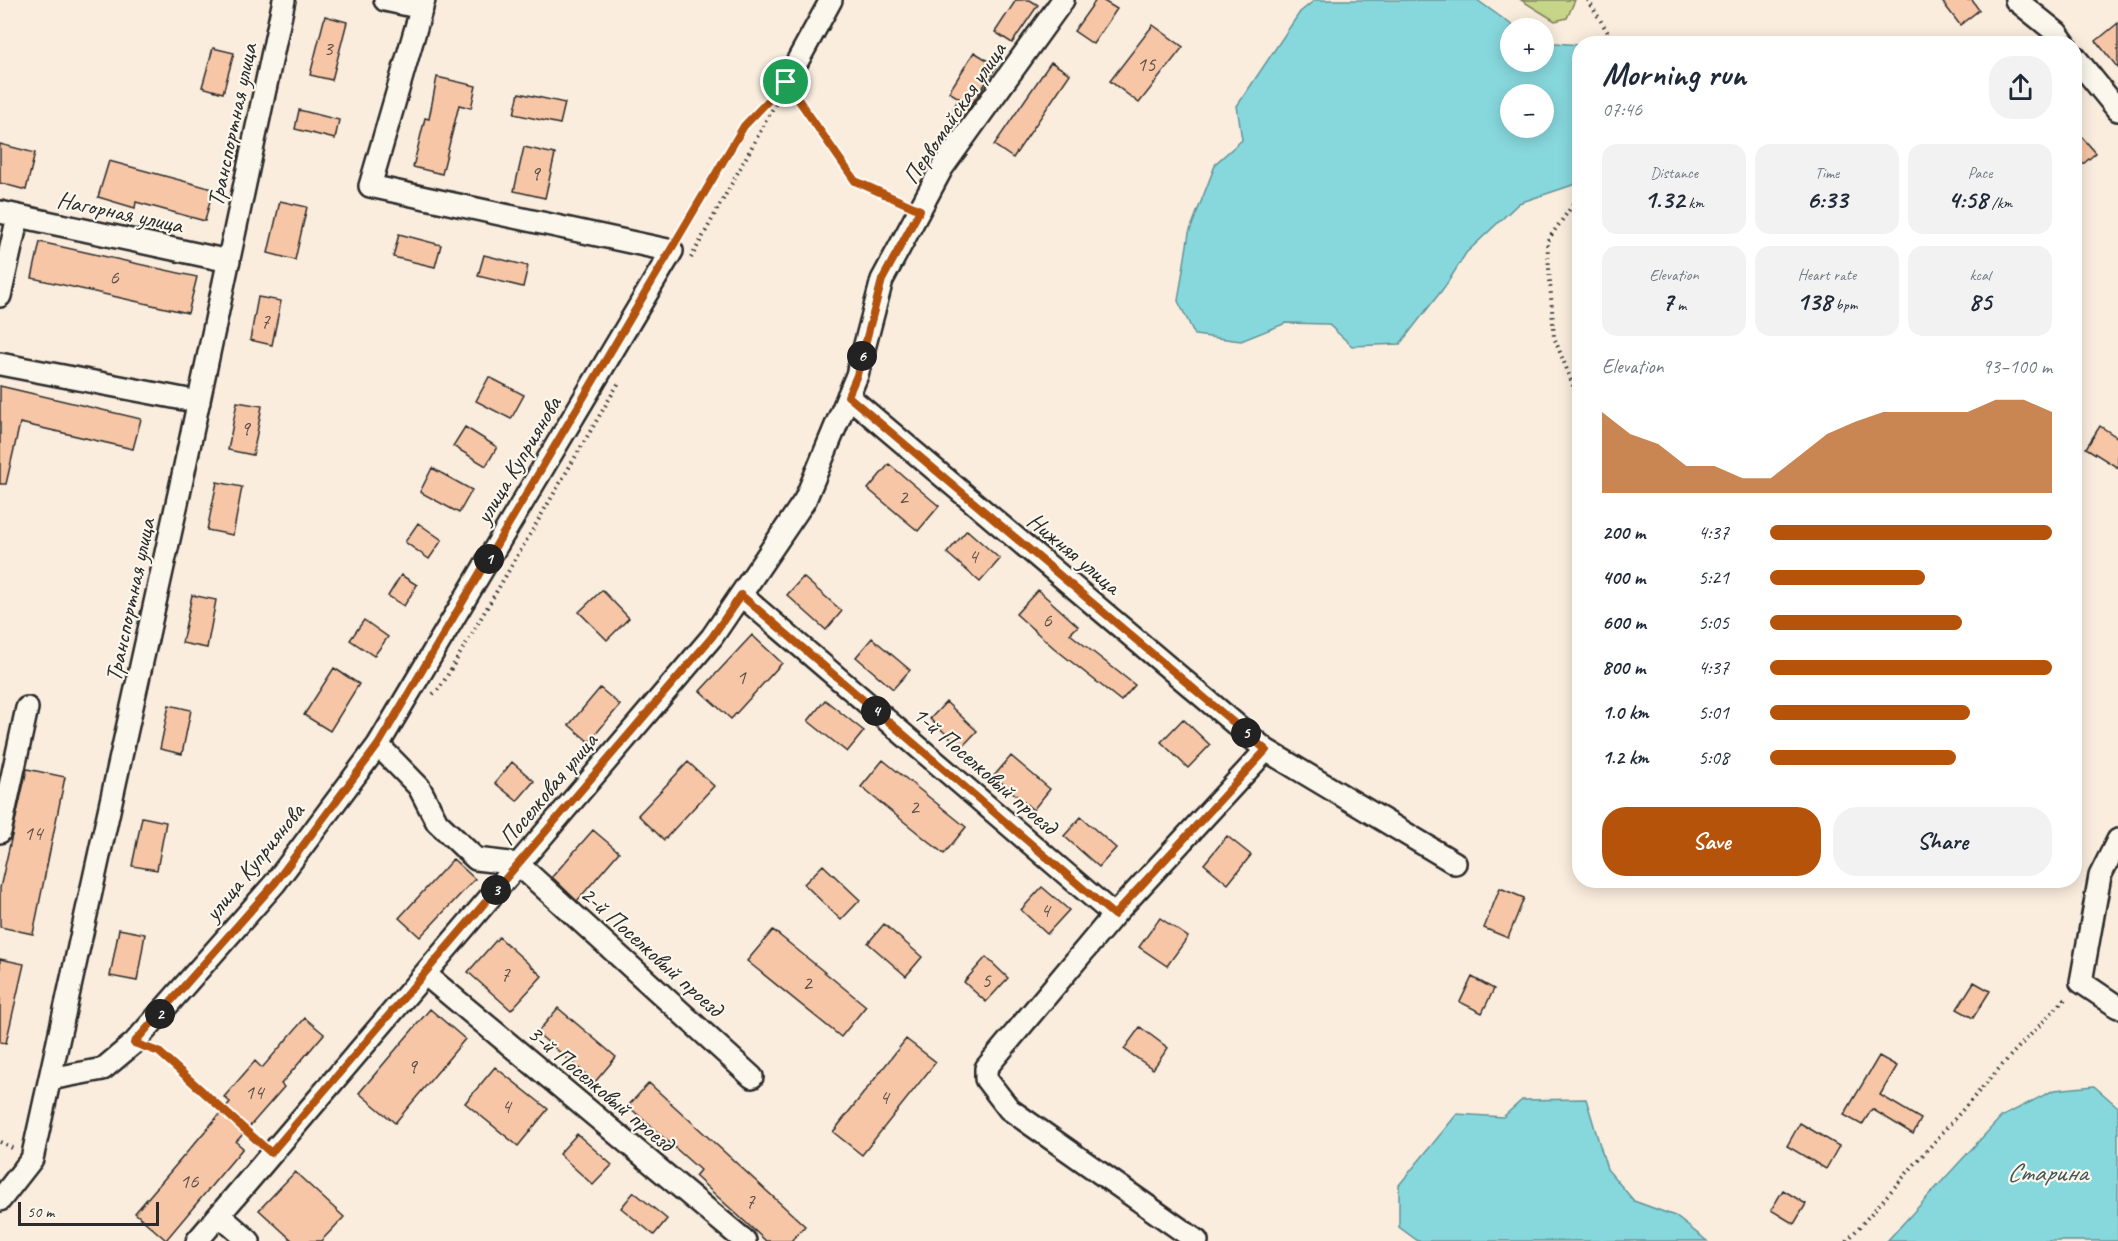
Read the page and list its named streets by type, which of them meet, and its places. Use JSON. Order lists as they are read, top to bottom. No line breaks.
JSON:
{"streets":{"street":["Первомайская улица","Транспортная улица","Нагорная улица","улица Куприянова","Нижняя улица","1-й Поселковый проезд","Поселковая улица","2-й Поселковый проезд","3-й Поселковый проезд"]},"crossings":[["Первомайская улица","Нижняя улица"],["Первомайская улица","Поселковая улица"],["Транспортная улица","Нагорная улица"],["Транспортная улица","улица Куприянова"],["Нижняя улица","Поселковая улица"],["1-й Поселковый проезд","Поселковая улица"],["Поселковая улица","2-й Поселковый проезд"],["Поселковая улица","3-й Поселковый проезд"]],"water":["Cтарина"],"house_numbers":["3","15","9","6","7","9","2","4","6","1","2","14","4","7","5","2","9","14","4","4","16","7"],"scale_bar":"50 m","page":{"map_buttons":["+","−"],"heading":["Morning run","07:46"],"stats":[["Distance","1.32 km"],["Time","6:33"],["Pace","4:58 /km"],["Elevation","7 m"],["Heart rate","138 bpm"],["kcal","85"]],"pins":["6","1","4","5","3","2"],"chart":["Elevation","93–100 m"],"list":[{"name":"200 m","note":"4:37"},{"name":"400 m","note":"5:21"},{"name":"600 m","note":"5:05"},{"name":"800 m","note":"4:37"},{"name":"1.0 km","note":"5:01"},{"name":"1.2 km","note":"5:08"}],"buttons":["Save","Share"],"scale":"50 m"}}
